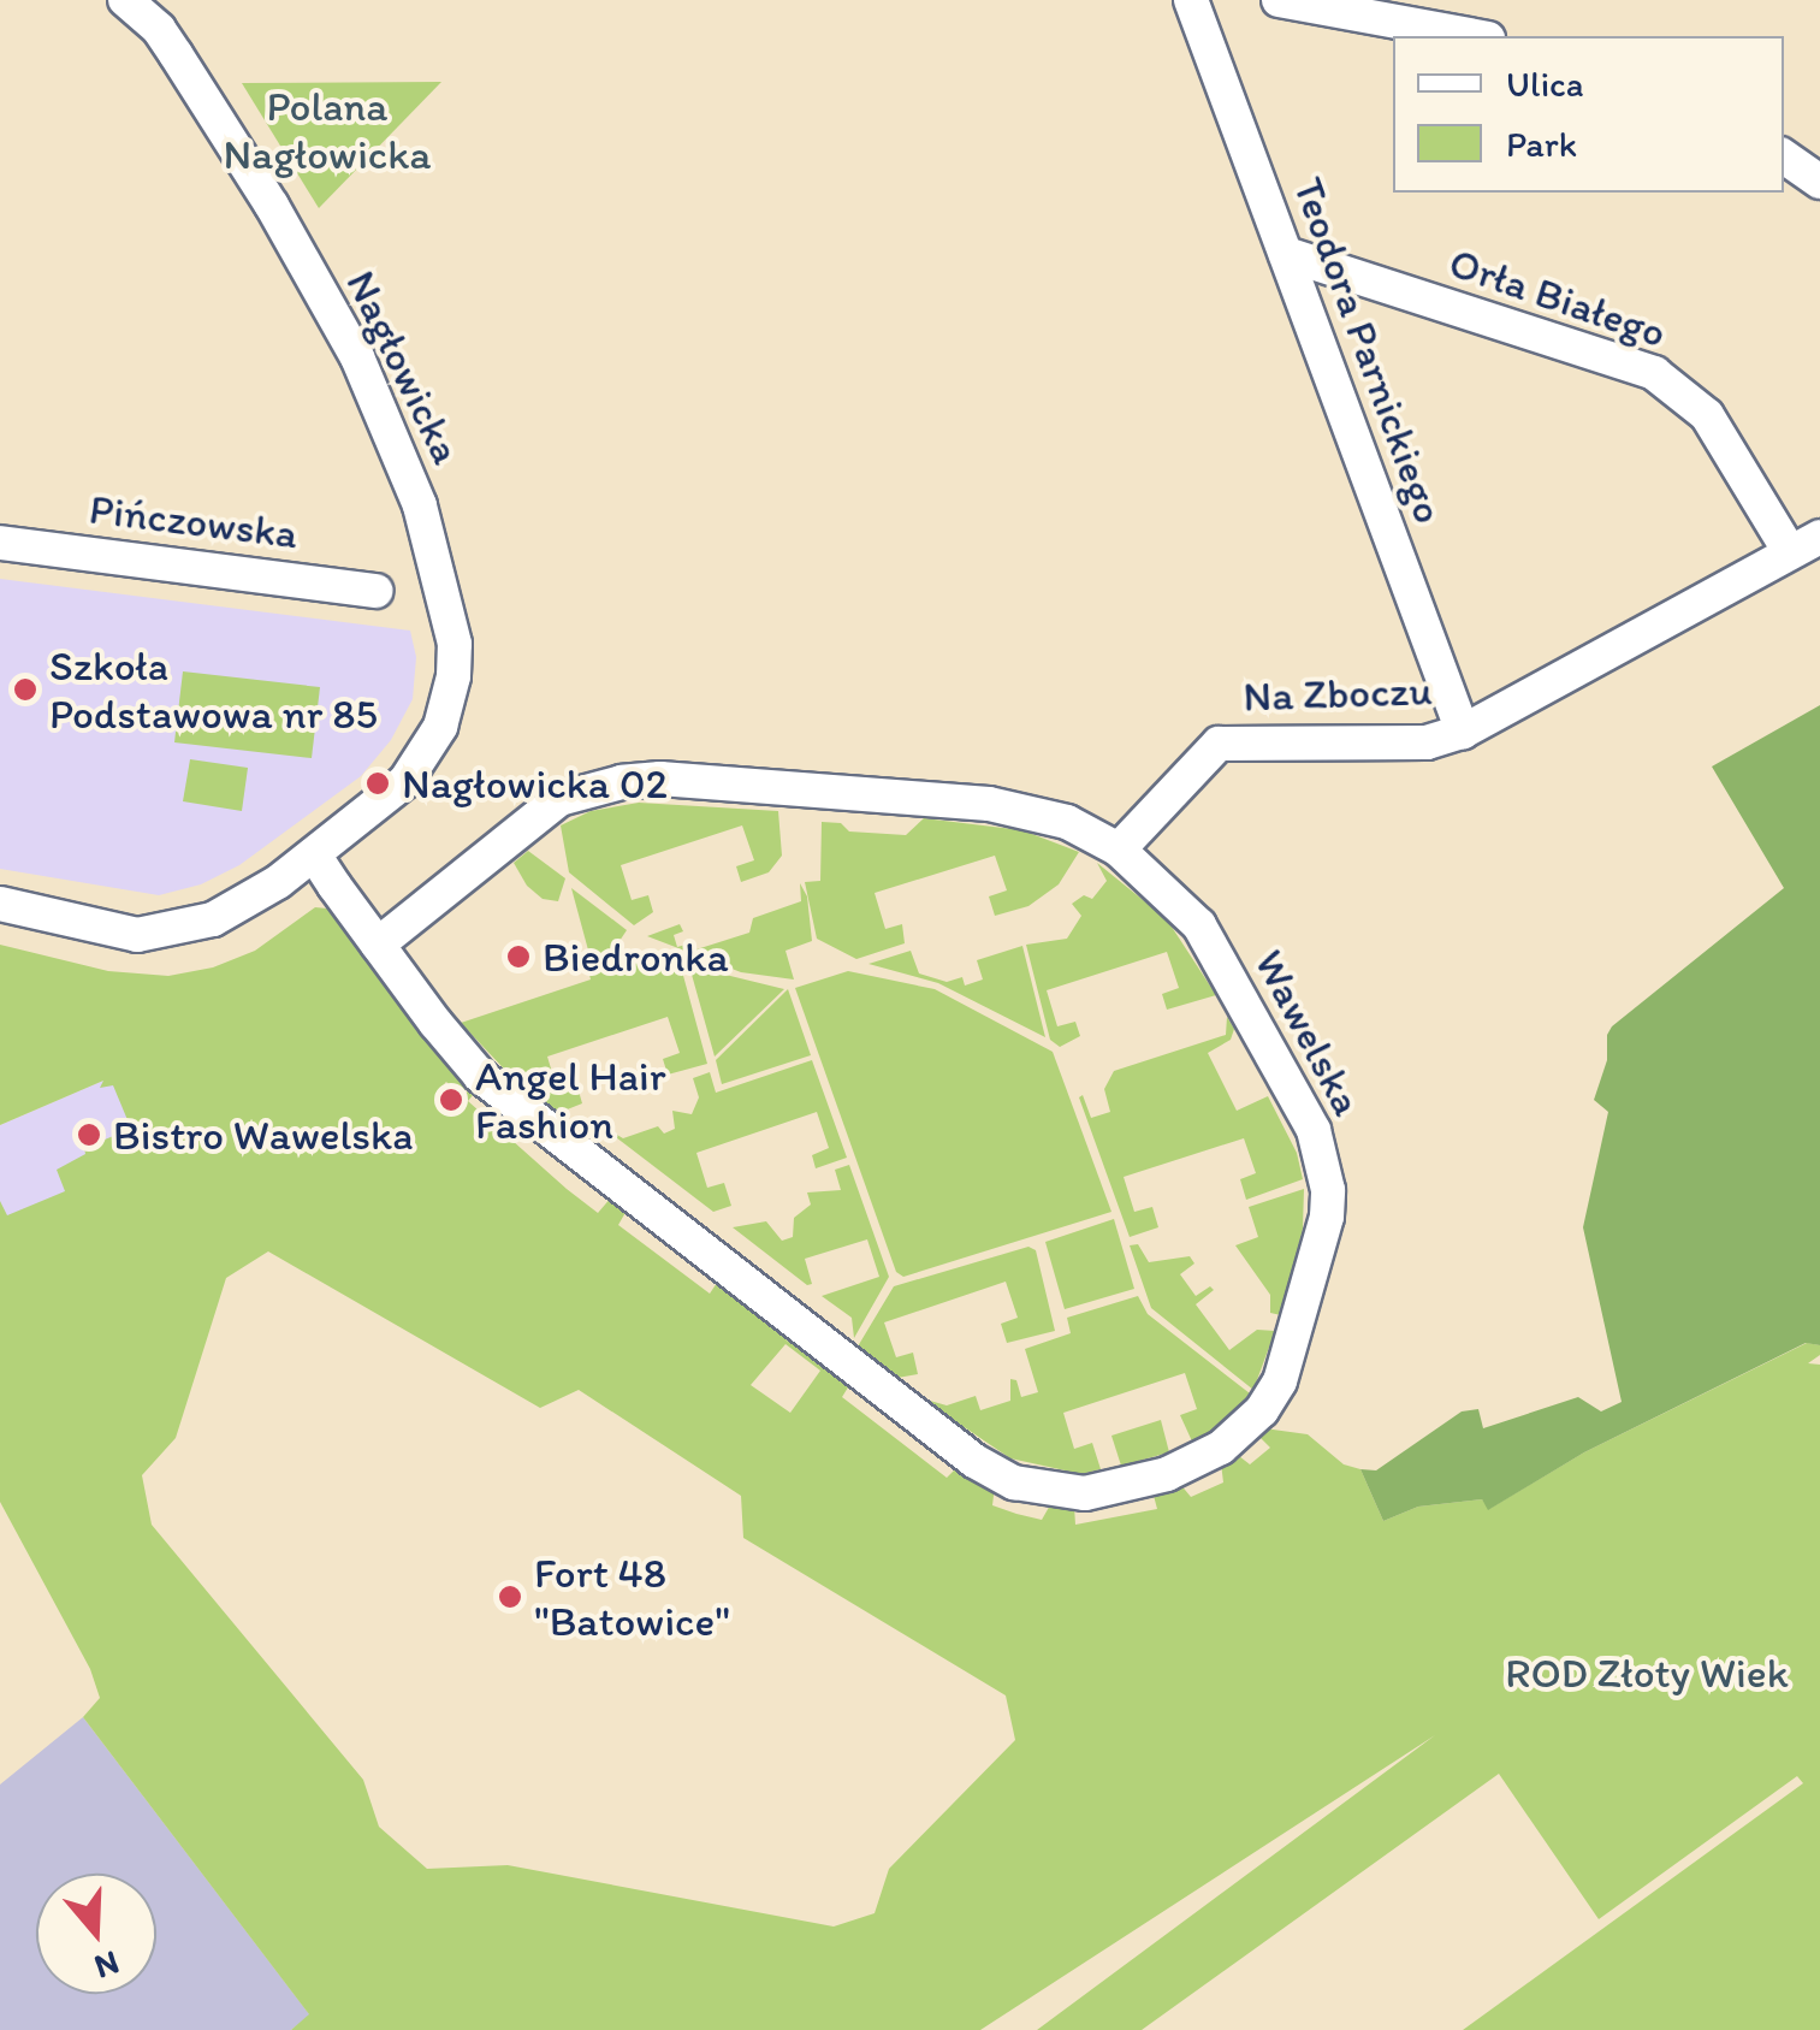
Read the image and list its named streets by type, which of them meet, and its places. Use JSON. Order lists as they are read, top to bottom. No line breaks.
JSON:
{"streets":{"street":["Orła Białego","Teodora Parnickiego","Nagłowicka","Pińczowska","Na Zboczu","Wawelska"]},"crossings":[["Orła Białego","Teodora Parnickiego"],["Orła Białego","Na Zboczu"],["Teodora Parnickiego","Na Zboczu"],["Nagłowicka","Wawelska"],["Na Zboczu","Wawelska"]],"parks":["Polana Nagłowicka","ROD Złoty Wiek"],"places":["Szkoła Podstawowa nr 85","Nagłowicka 02","Biedronka","Angel Hair Fashion","Bistro Wawelska","Fort 48 \"Batowice\""],"legend":["Ulica","Park"],"north":"bottom"}
